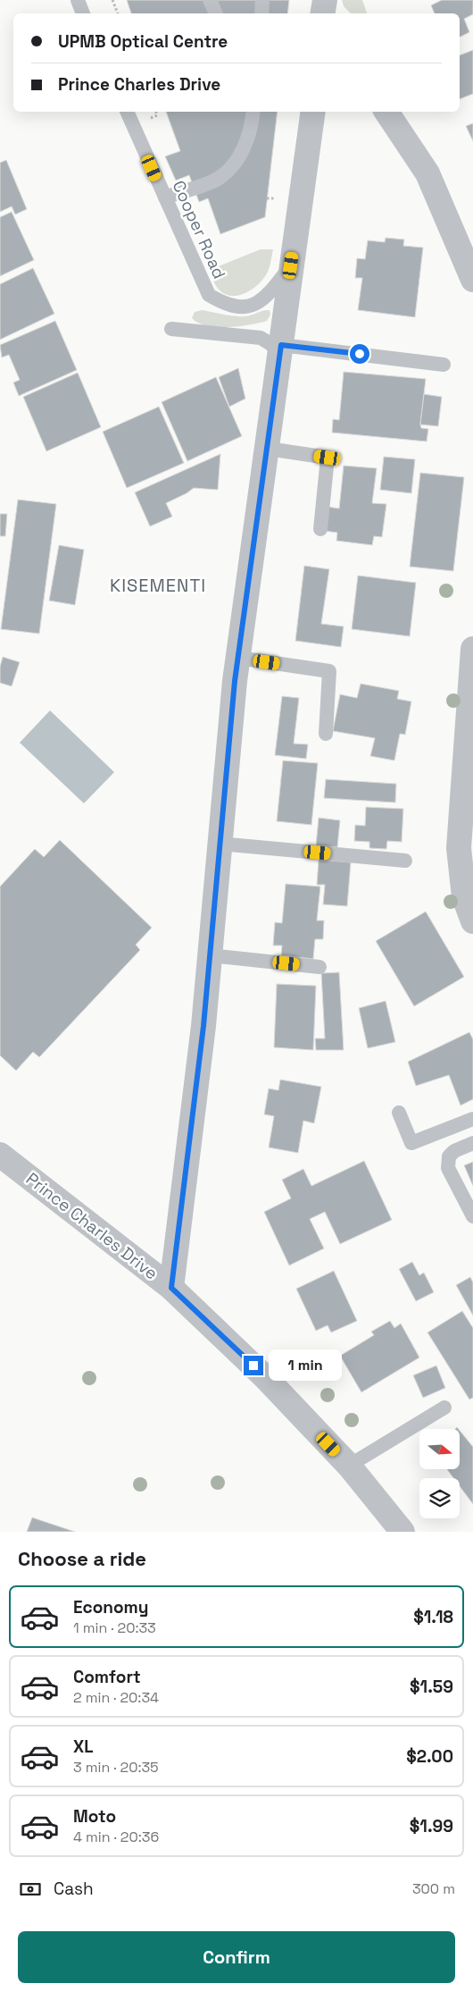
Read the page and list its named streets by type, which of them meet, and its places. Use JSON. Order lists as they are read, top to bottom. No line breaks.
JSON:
{"streets":{"street":["Prince Charles Drive"],"lane":["Cooper Road"]},"districts":["KISEMENTI"],"north":"right","page":{"banner":["UPMB Optical Centre","Prince Charles Drive"],"bubble":"1 min","heading":"Choose a ride","list":[{"name":"Economy","note":"1 min · 20:33","value":"$1.18"},{"name":"Comfort","note":"2 min · 20:34","value":"$1.59"},{"name":"XL","note":"3 min · 20:35","value":"$2.00"},{"name":"Moto","note":"4 min · 20:36","value":"$1.99"}],"pay":["Cash","300 m"],"buttons":"Confirm"}}
